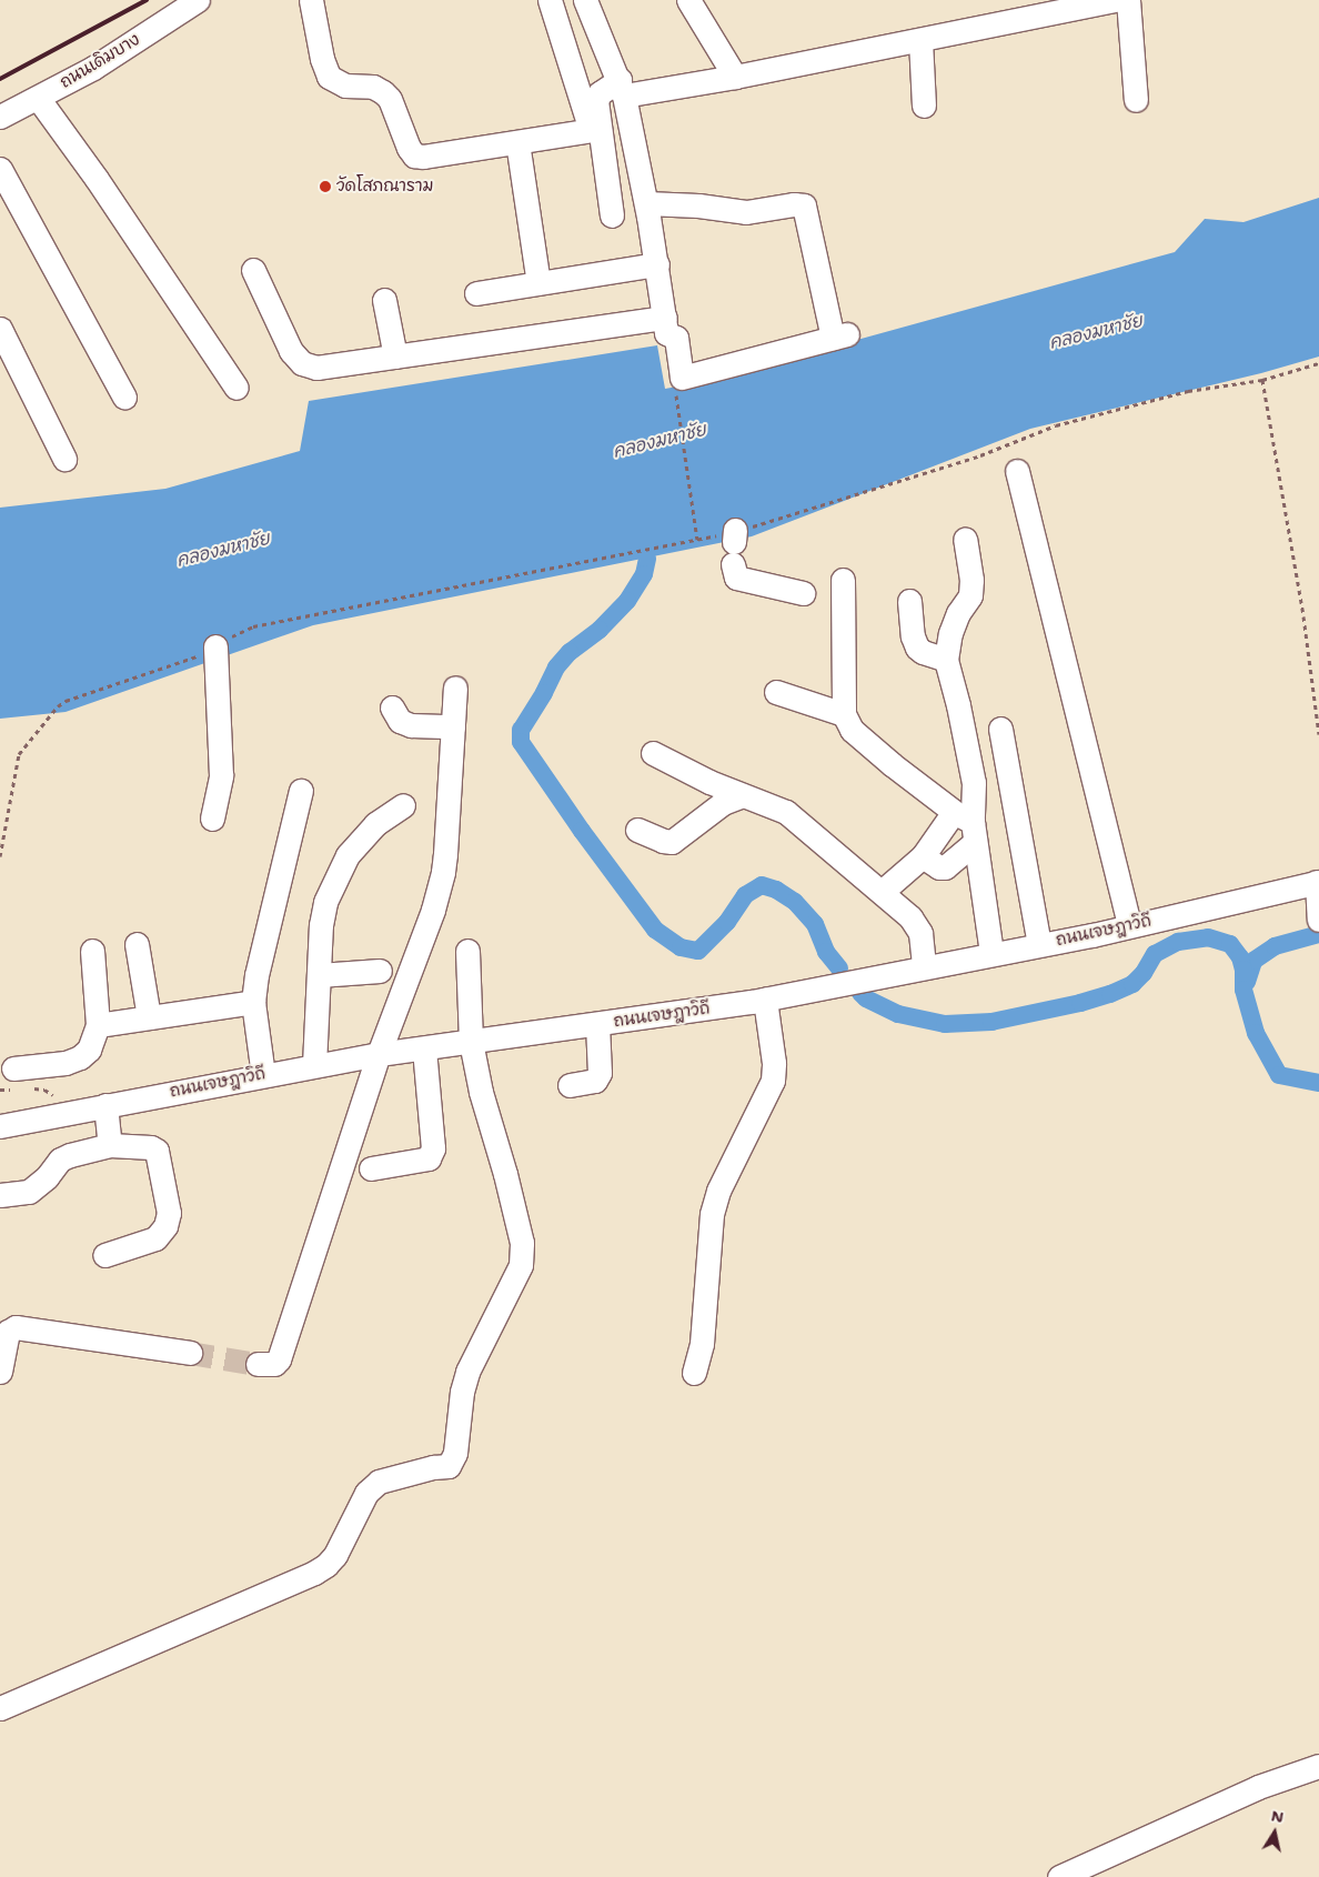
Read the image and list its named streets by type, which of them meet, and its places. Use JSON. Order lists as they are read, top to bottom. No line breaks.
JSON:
{"streets":{"street":["ถนนเดิมบาง","ถนนเจษฎาวิถี"]},"water":["คลองมหาชัย"],"places":["วัดโสภณาราม"],"north":"top"}
